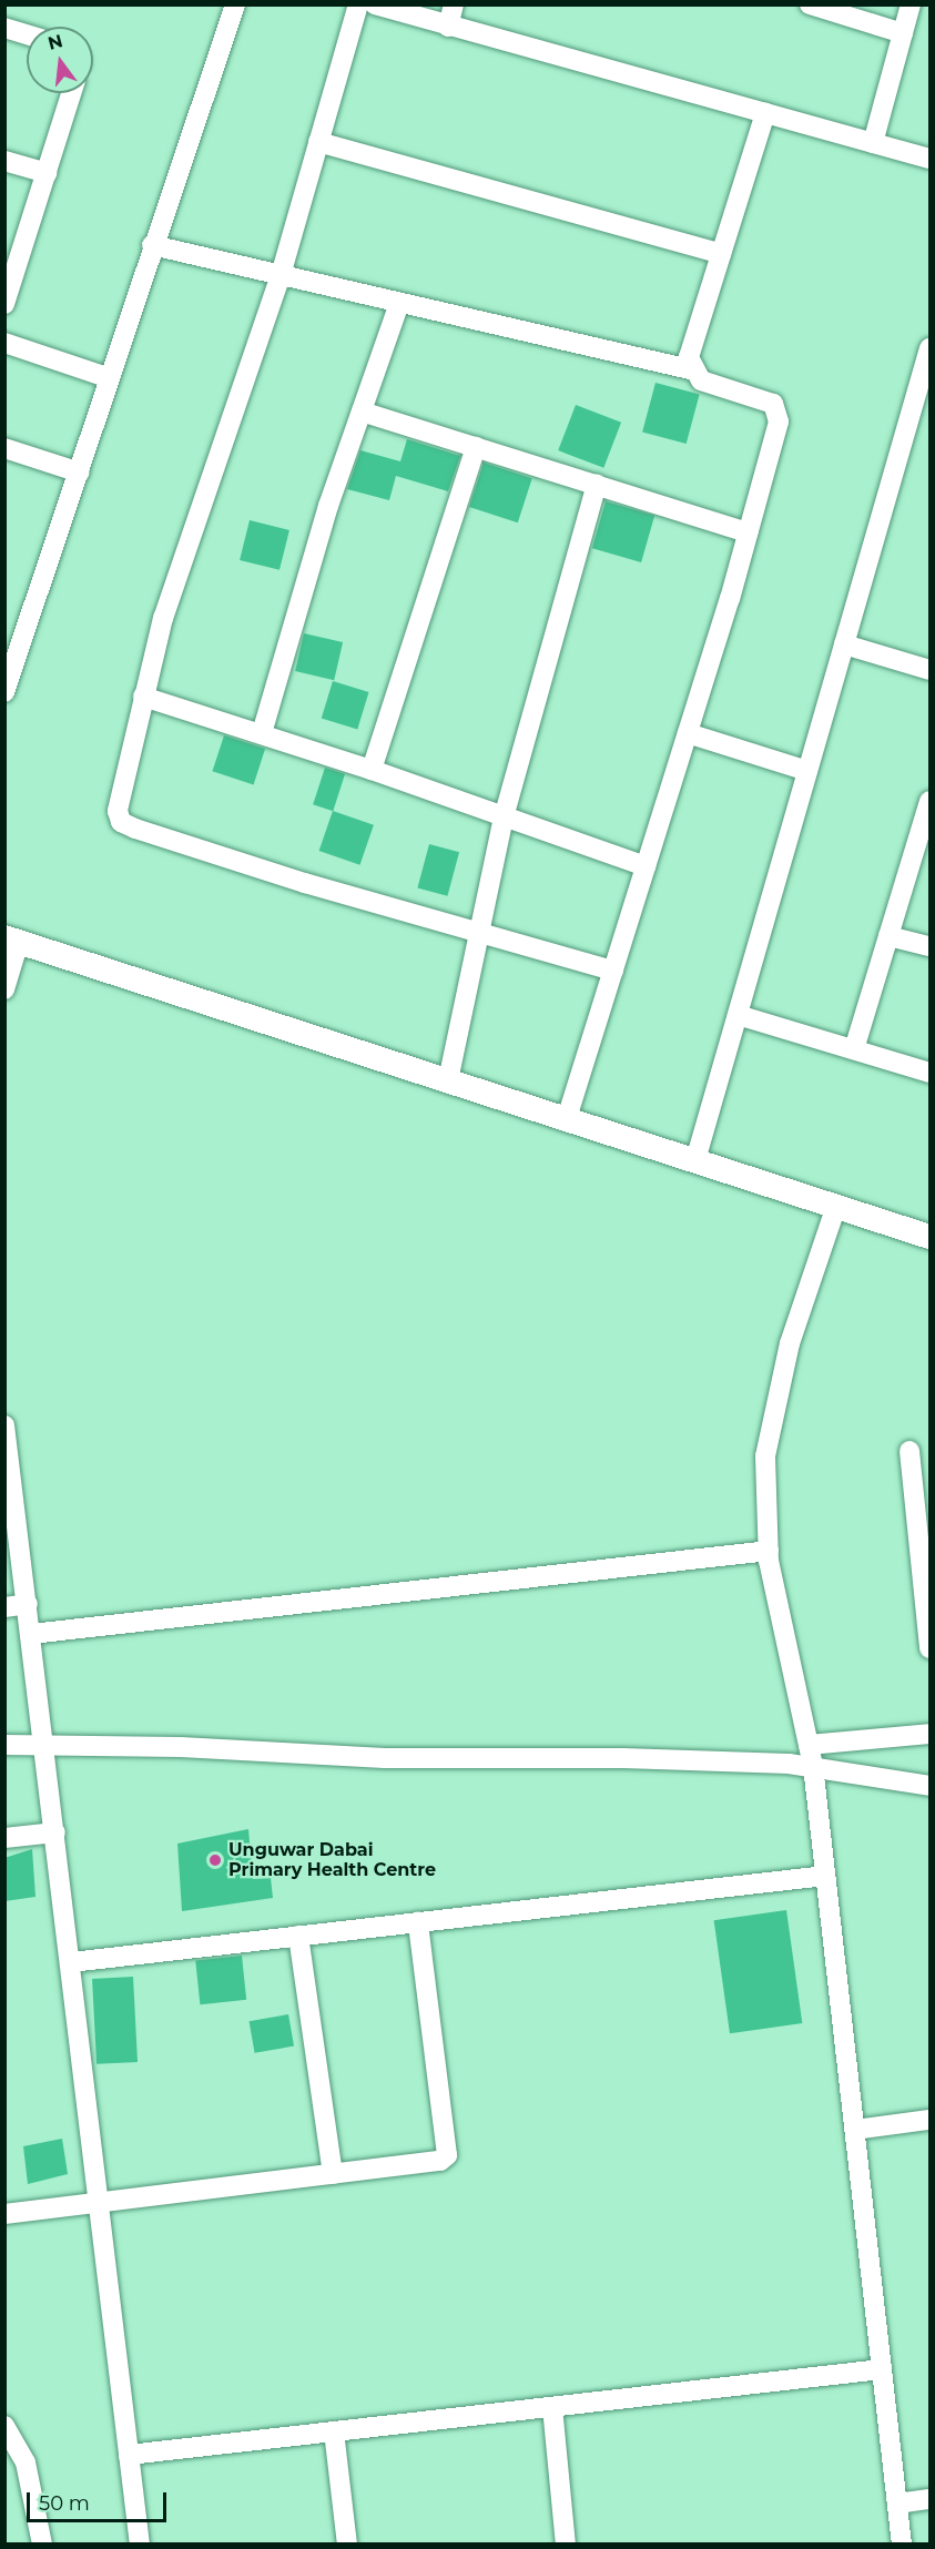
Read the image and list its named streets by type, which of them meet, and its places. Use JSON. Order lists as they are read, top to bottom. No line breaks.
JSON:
{"places":["Unguwar Dabai Primary Health Centre"],"scale_bar":"50 m","north":"top"}
